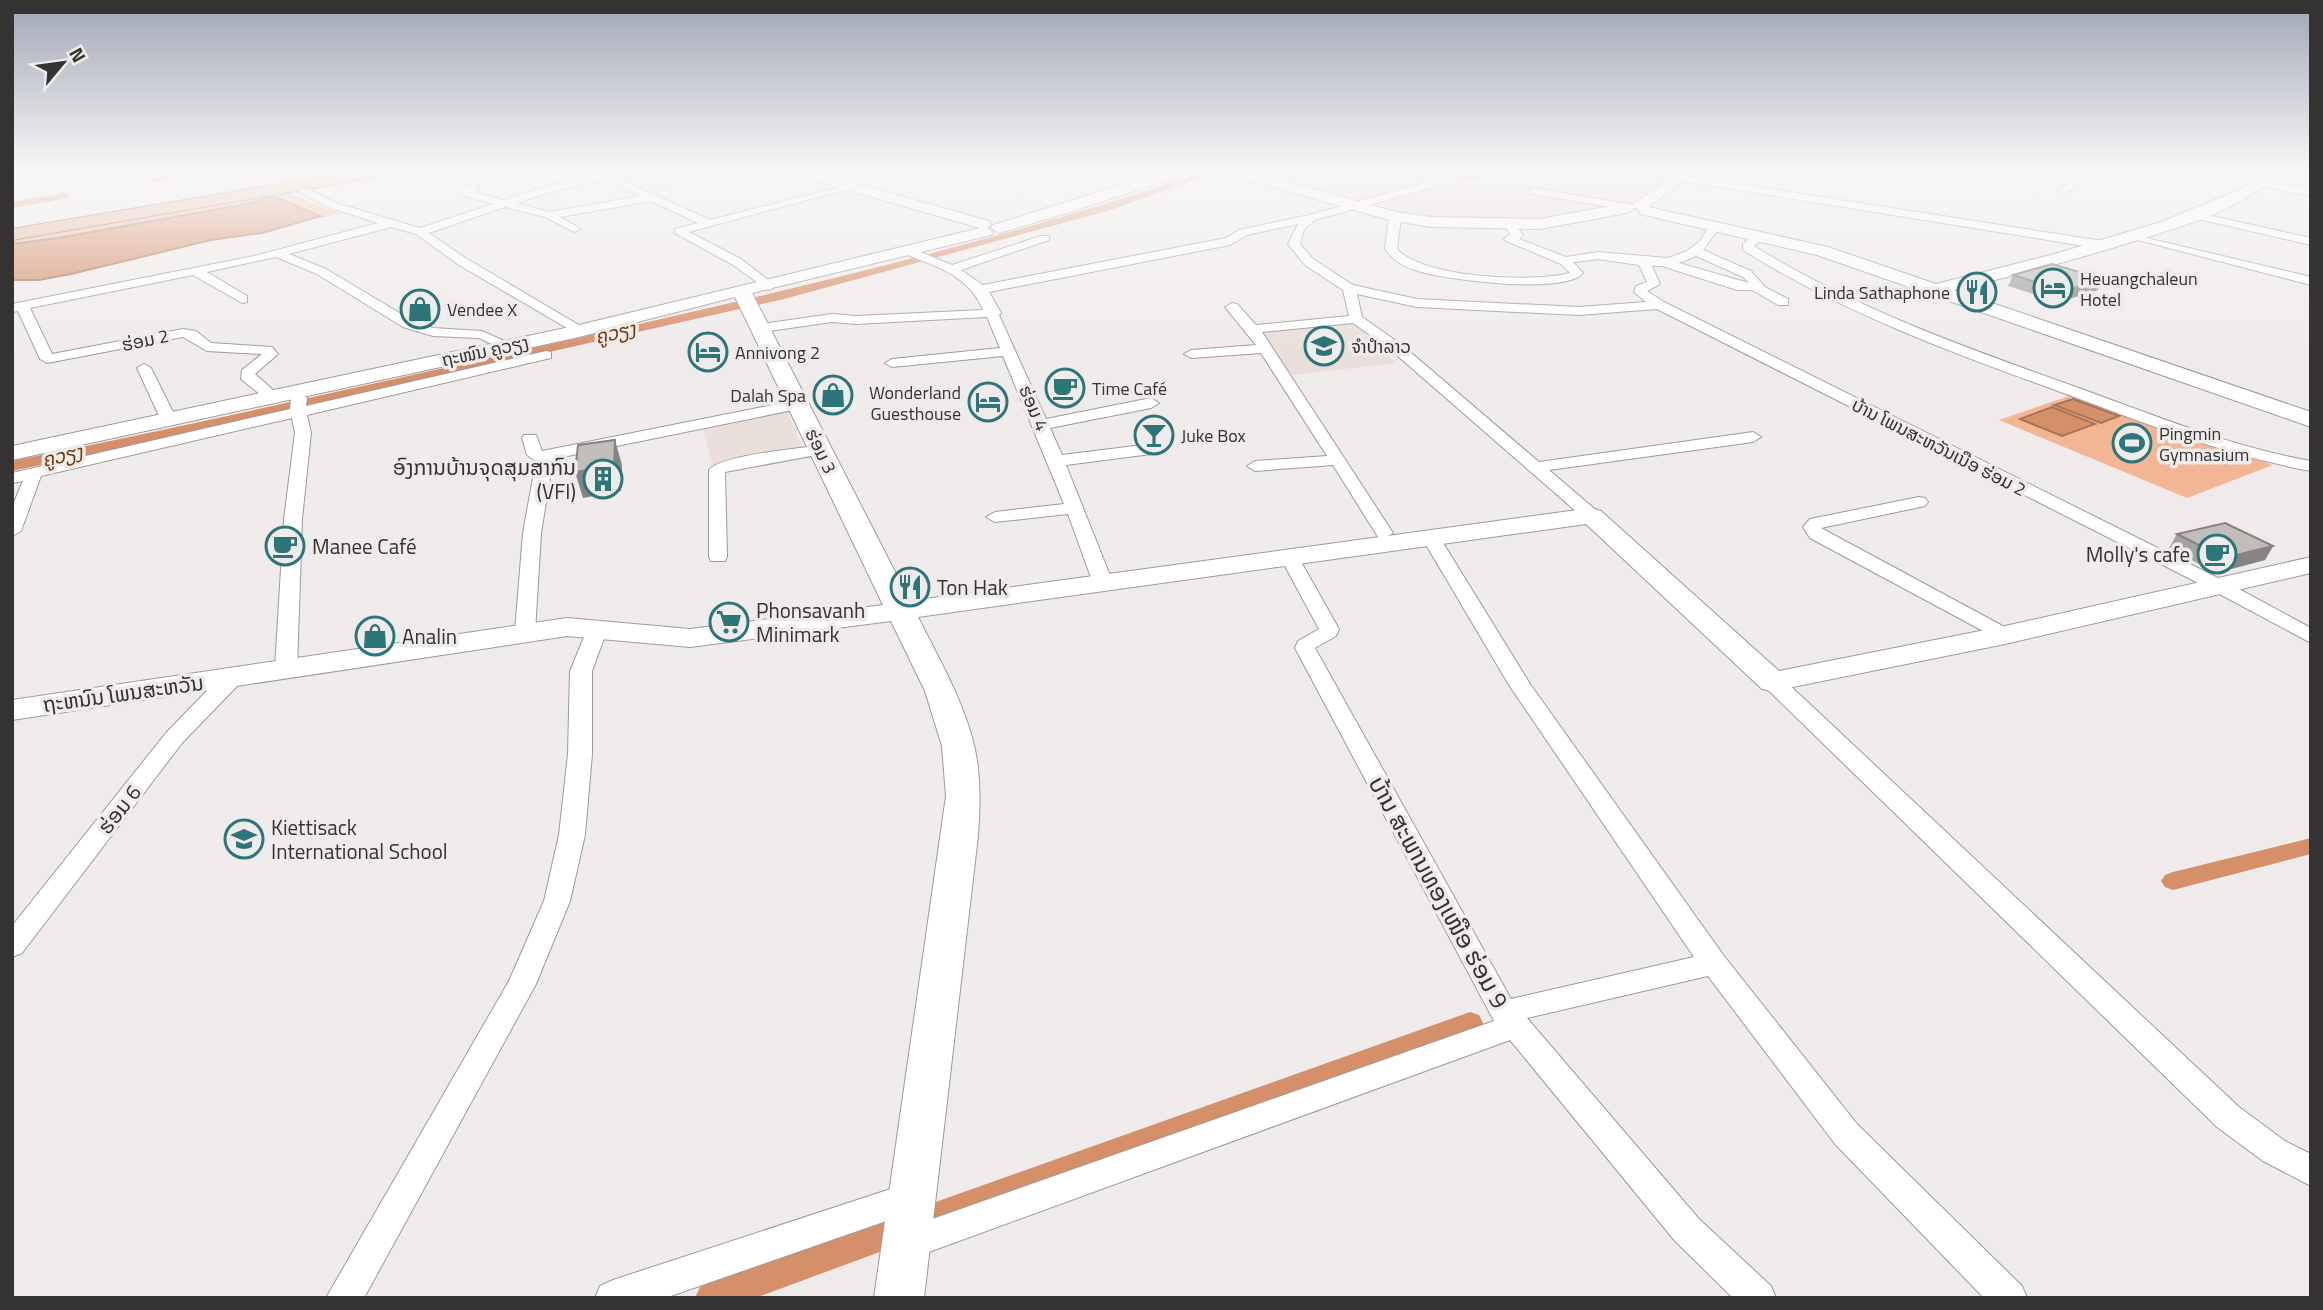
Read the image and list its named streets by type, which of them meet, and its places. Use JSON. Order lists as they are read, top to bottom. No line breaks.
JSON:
{"streets":{"street":["ຮ່ອມ 2","ຖະໜົນ ຄູວຽງ","ຮ່ອມ 4","ບ້ານ ໂພນສະຫວັນເນືອ ຮ່ອມ 2","ຮ່ອມ 3","ຖະຫນົນ ໂພນສະຫວັນ","ຮ່ອມ 6","ບ້ານ ສະພານທອງເໜືອ ຮ່ອມ 9"]},"crossings":[["ຮ່ອມ 2","ຖະໜົນ ຄູວຽງ"],["ຖະໜົນ ຄູວຽງ","ຮ່ອມ 4"],["ຖະໜົນ ຄູວຽງ","ຮ່ອມ 3"],["ຮ່ອມ 4","ຖະຫນົນ ໂພນສະຫວັນ"],["ຮ່ອມ 3","ຖະຫນົນ ໂພນສະຫວັນ"],["ຖະຫນົນ ໂພນສະຫວັນ","ຮ່ອມ 6"],["ຖະຫນົນ ໂພນສະຫວັນ","ບ້ານ ສະພານທອງເໜືອ ຮ່ອມ 9"]],"water":["ຄູວຽງ"],"places":{"hotel":["Heuangchaleun Hotel","Annivong 2","Wonderland Guesthouse"],"restaurant":["Linda Sathaphone","Ton Hak"],"shop":["Vendee X","Dalah Spa","Analin"],"school or university":["ຈຳປຳລາວ","Kiettisack International School"],"cafe":["Time Café","Manee Café","Molly's cafe"],"bar":["Juke Box"],"sports":["Pingmin Gymnasium"],"building":["ອົງການບ້ານຈຸດສຸມສາກົນ (VFI)"],"supermarket":["Phonsavanh Minimark"]},"north":"top right"}
